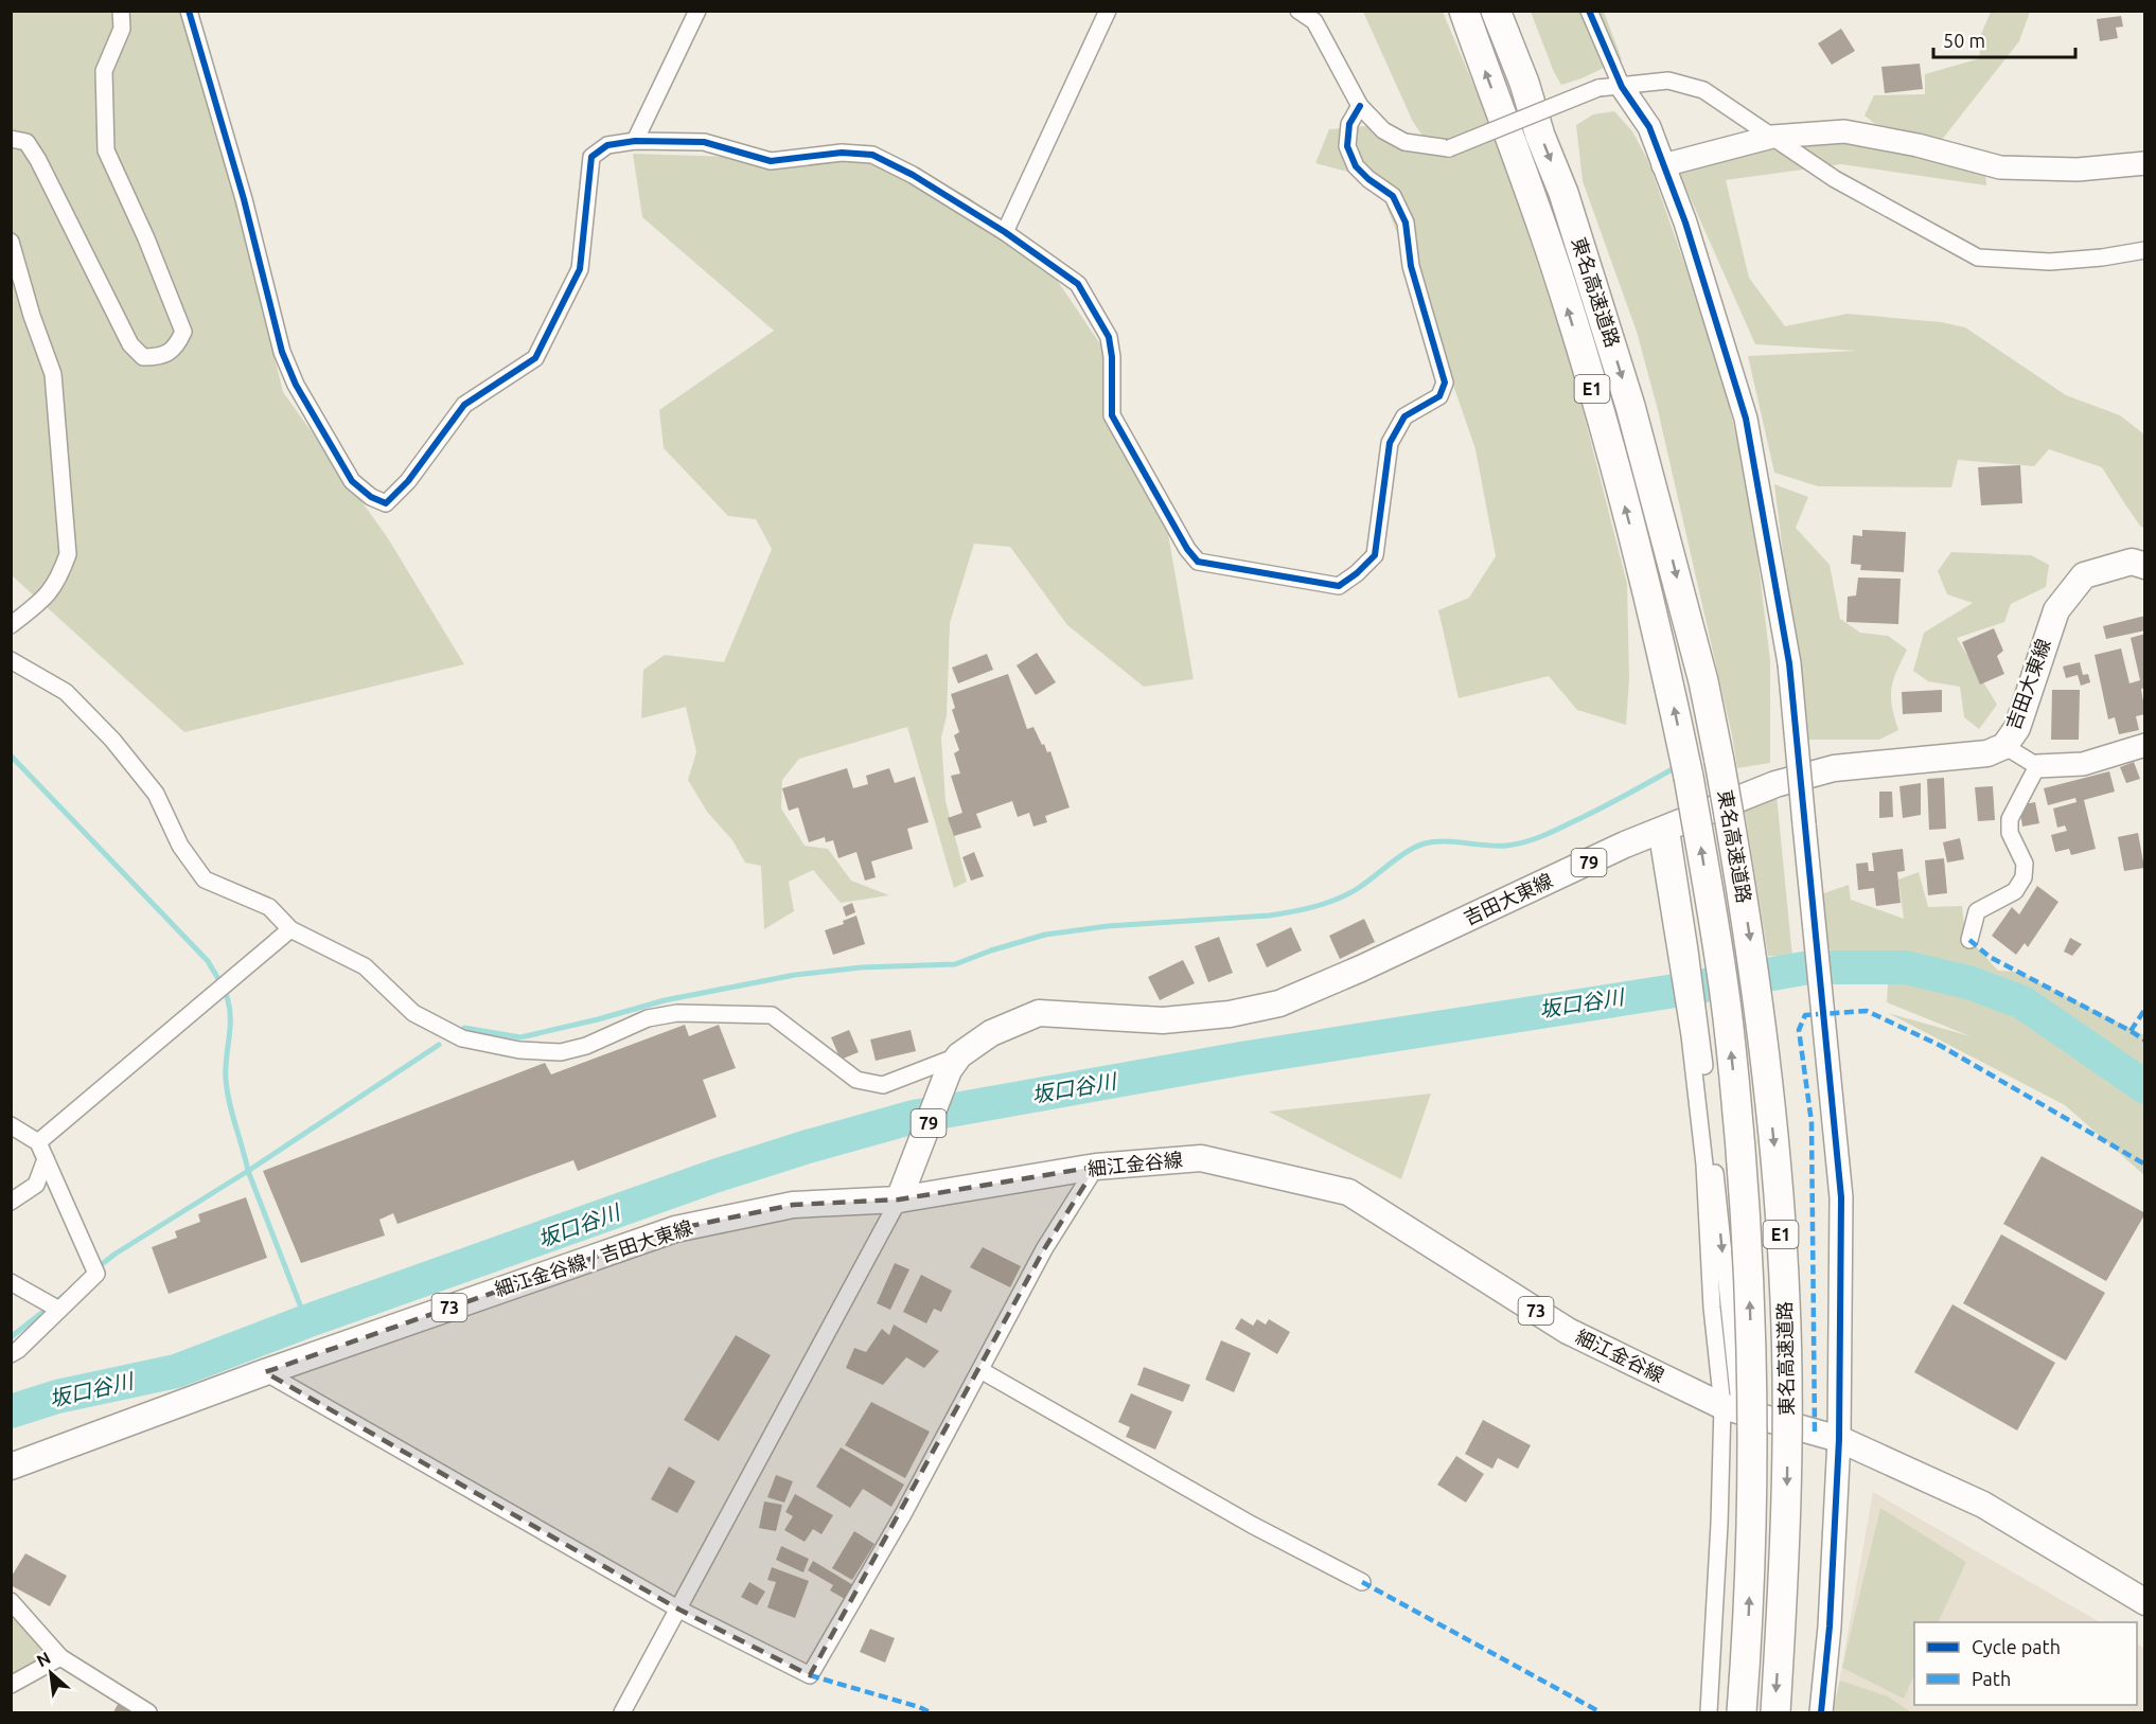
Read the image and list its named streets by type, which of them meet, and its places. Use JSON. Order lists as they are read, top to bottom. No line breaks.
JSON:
{"streets":{"highway":["東名高速道路","E1"],"main road":["吉田大東線","79","細江金谷線","細江金谷線 / 吉田大東線","73"]},"crossings":[["吉田大東線","79"],["79","細江金谷線"],["79","細江金谷線 / 吉田大東線"],["細江金谷線","細江金谷線 / 吉田大東線"]],"water":["坂口谷川"],"legend":["Cycle path","Path"],"scale_bar":"50 m","north":"top left"}
